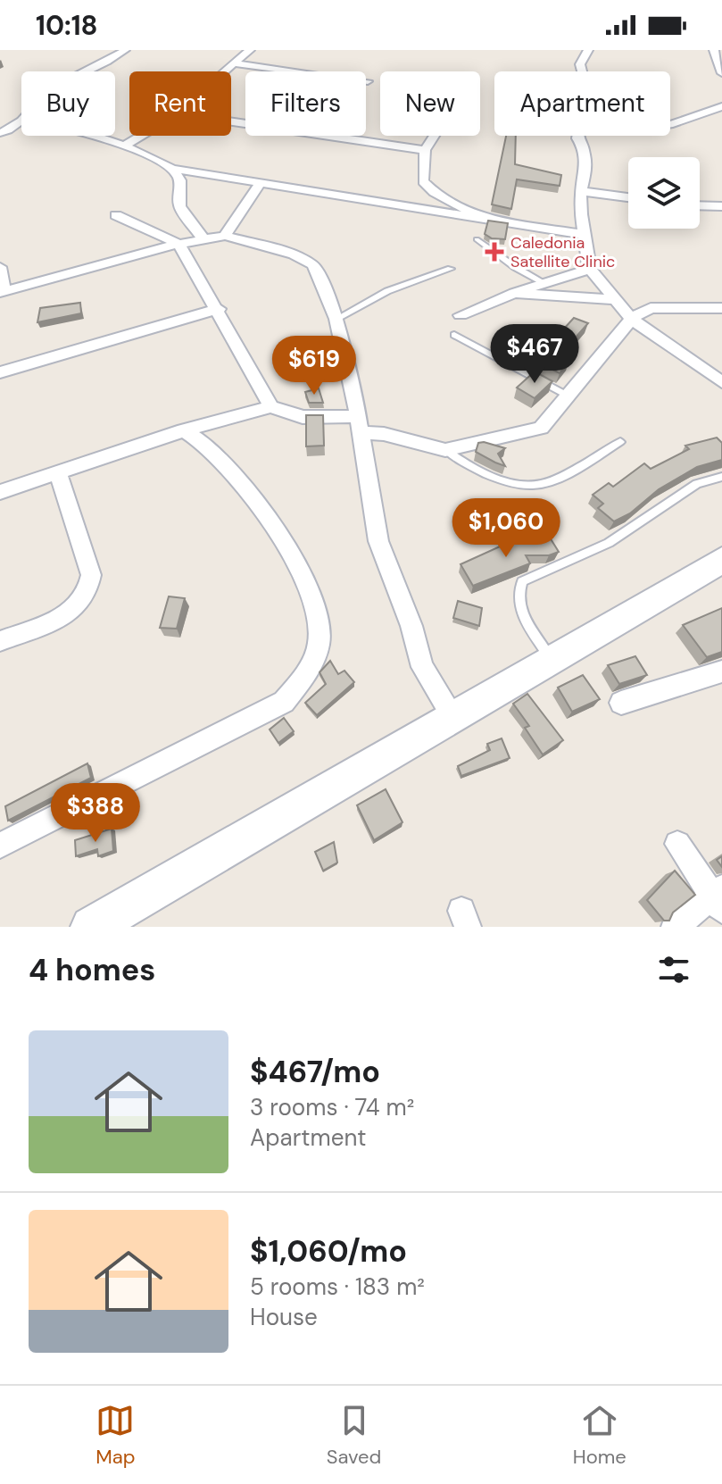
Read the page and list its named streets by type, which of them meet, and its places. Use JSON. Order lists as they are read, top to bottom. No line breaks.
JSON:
{"places":{"health":["Caledonia Satellite Clinic"]},"page":{"status":"10:18","chip":["Buy","Rent","Filters","New","Apartment"],"price":["$467","$619","$1,060","$388"],"heading":"4 homes","list":[{"name":"$467/mo","note":"3 rooms · 74 m² · Apartment"},{"name":"$1,060/mo","note":"5 rooms · 183 m² · House"}],"tabs":["Map","Saved","Home"]}}
